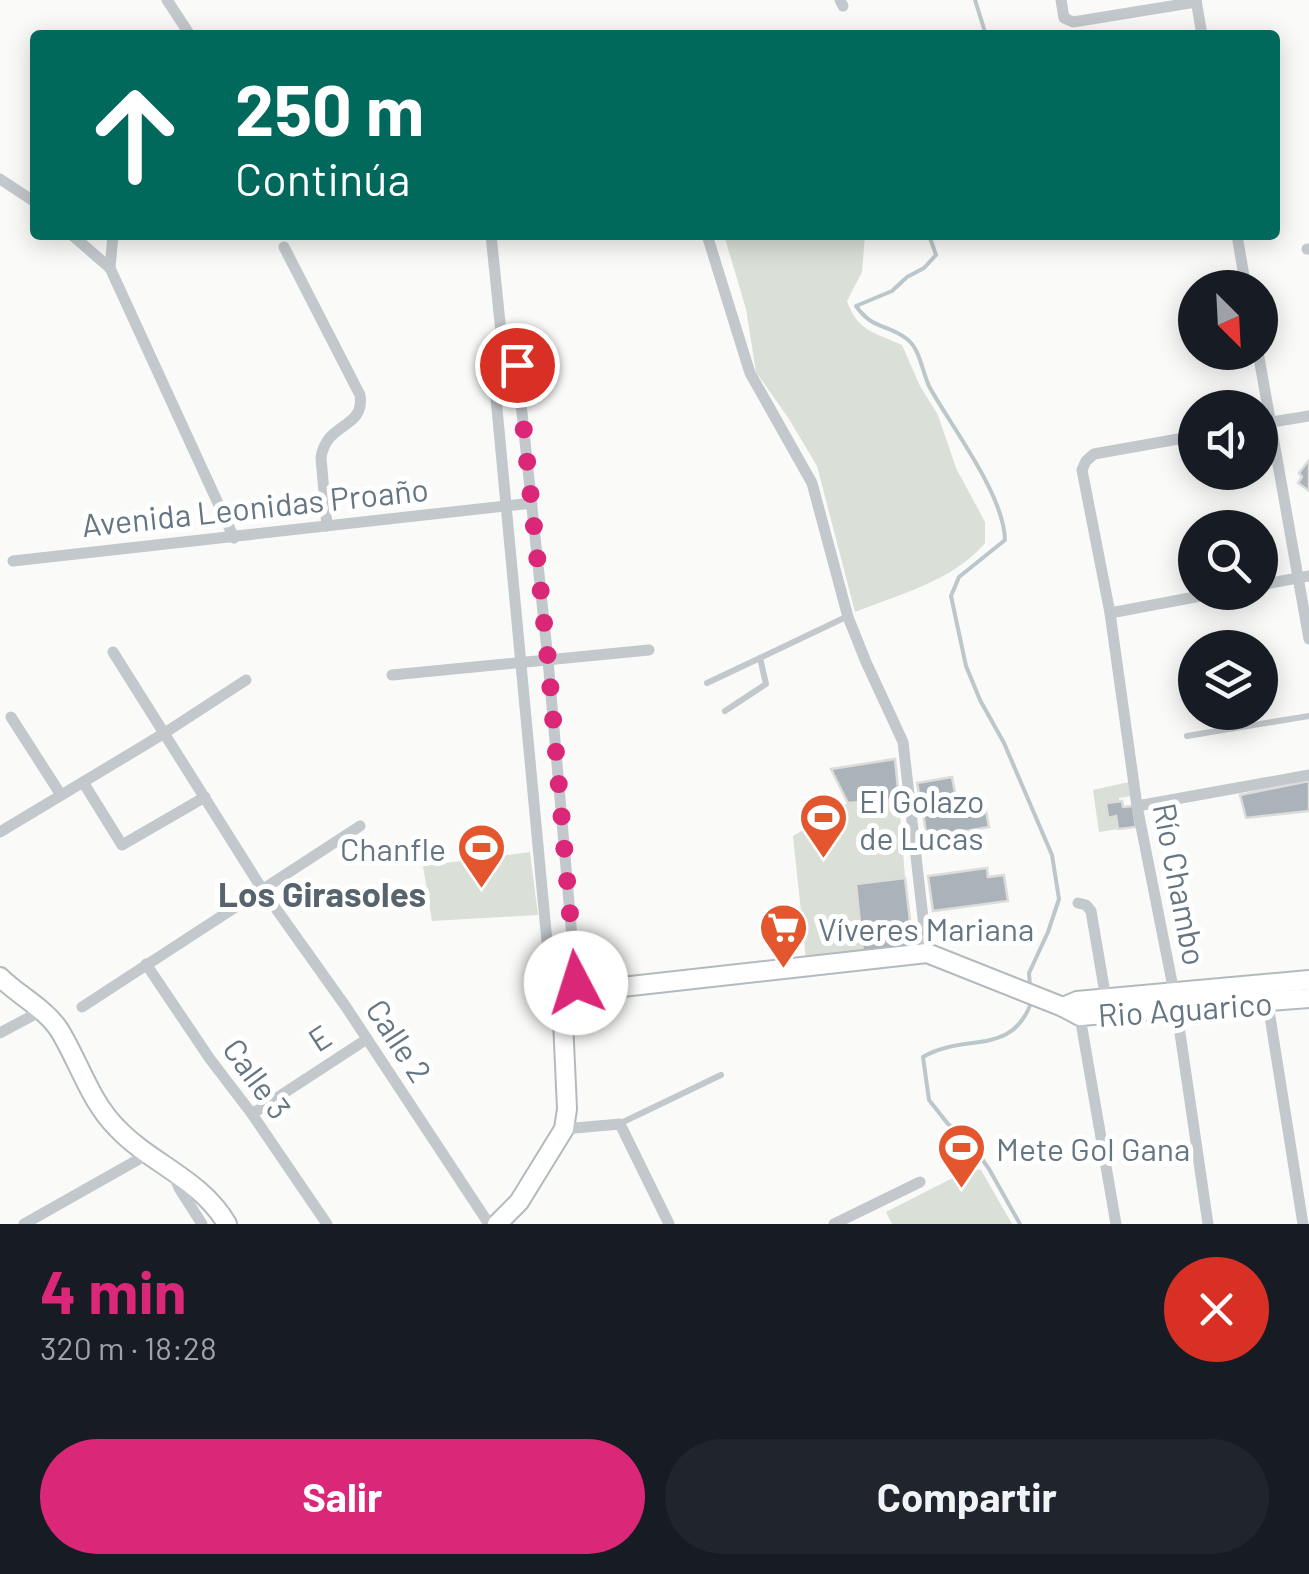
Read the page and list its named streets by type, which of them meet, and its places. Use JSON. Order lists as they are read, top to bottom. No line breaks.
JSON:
{"streets":{"main road":["Rio Aguarico"],"street":["Avenida Leonidas Proaño","Río Chambo","E","Calle 2","Calle 3"]},"crossings":[["Río Chambo","Rio Aguarico"],["E","Calle 2"],["E","Calle 3"]],"districts":["Los Girasoles"],"places":{"sports":["El Golazo de Lucas","Chanfle","Mete Gol Gana"],"supermarket":["Víveres Mariana"]},"north":"bottom right","page":{"turn":["250 m","Continúa"],"heading":["4 min","320 m · 18:28"],"buttons":["Salir","Compartir"]}}
